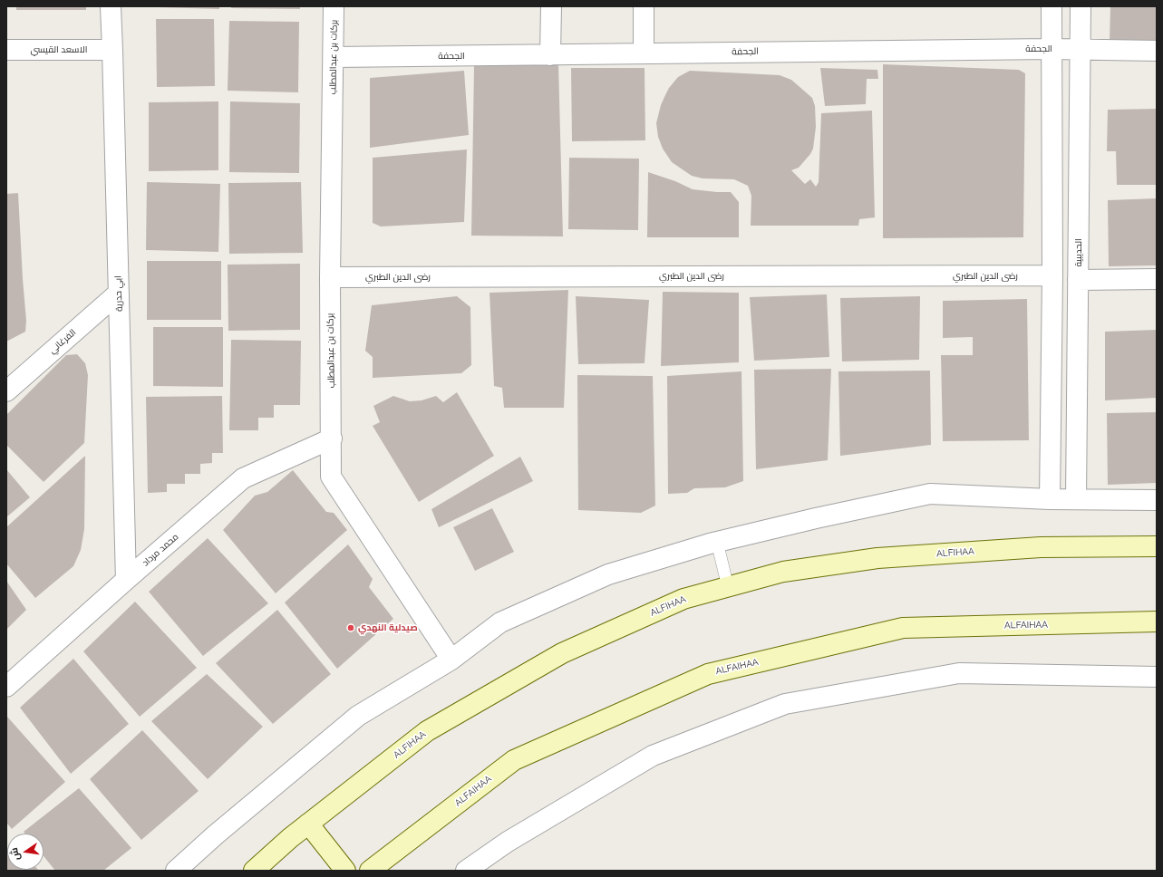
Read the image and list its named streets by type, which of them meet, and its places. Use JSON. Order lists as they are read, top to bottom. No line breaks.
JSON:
{"streets":{"street":["الجحفة","الاسعد القيسي","بركات بن عبدالمطلب","الحديبية","رضى الدين الطبري","ابي حدرية","الفرغاني","محمد مرداد","ALFIHAA","ALFAIHAA"]},"crossings":[["الجحفة","بركات بن عبدالمطلب"],["الجحفة","الحديبية"],["الاسعد القيسي","ابي حدرية"],["بركات بن عبدالمطلب","رضى الدين الطبري"],["بركات بن عبدالمطلب","محمد مرداد"],["ابي حدرية","الفرغاني"],["ابي حدرية","محمد مرداد"]],"places":["صيدلية النهدي"],"north":"left"}
